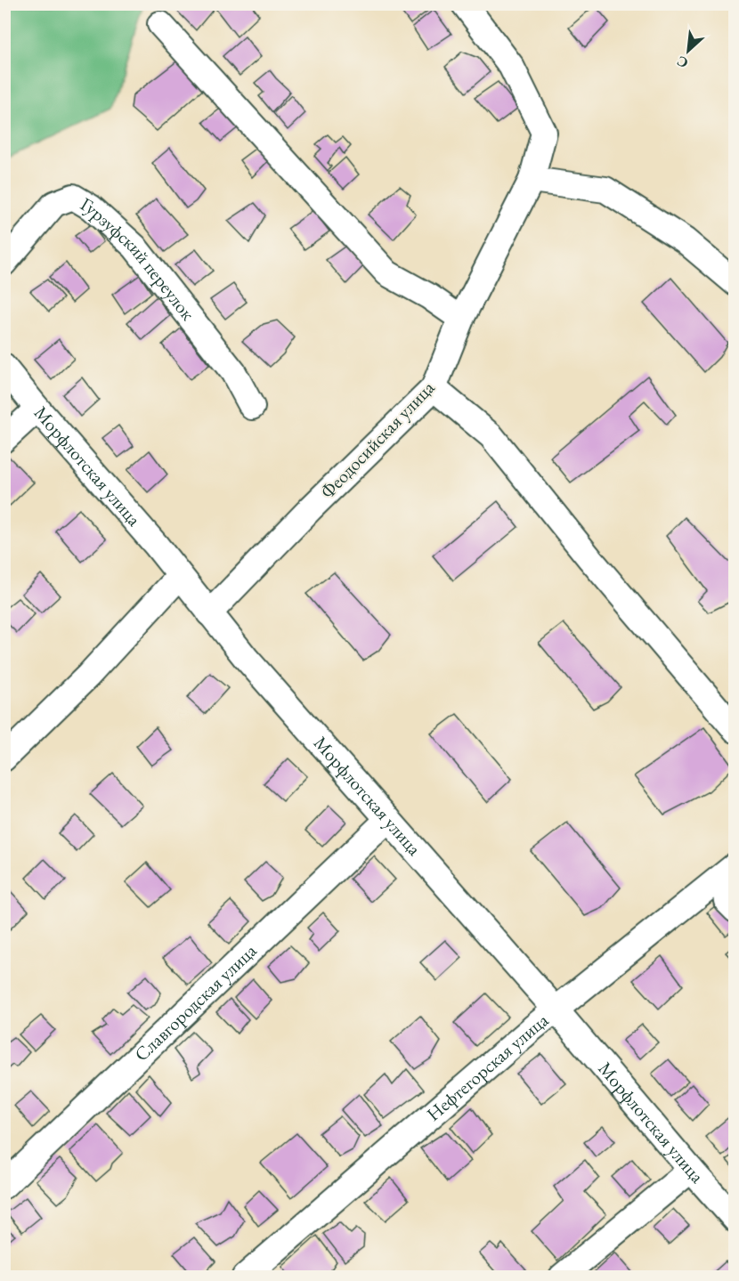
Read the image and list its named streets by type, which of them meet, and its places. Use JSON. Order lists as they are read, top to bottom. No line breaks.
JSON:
{"streets":{"street":["Гурзуфский переулок","Феодосийская улица","Морфлотская улица","Славгородская улица","Нефтегорская улица"]},"crossings":[["Феодосийская улица","Морфлотская улица"],["Морфлотская улица","Славгородская улица"],["Морфлотская улица","Нефтегорская улица"]],"north":"bottom left"}
